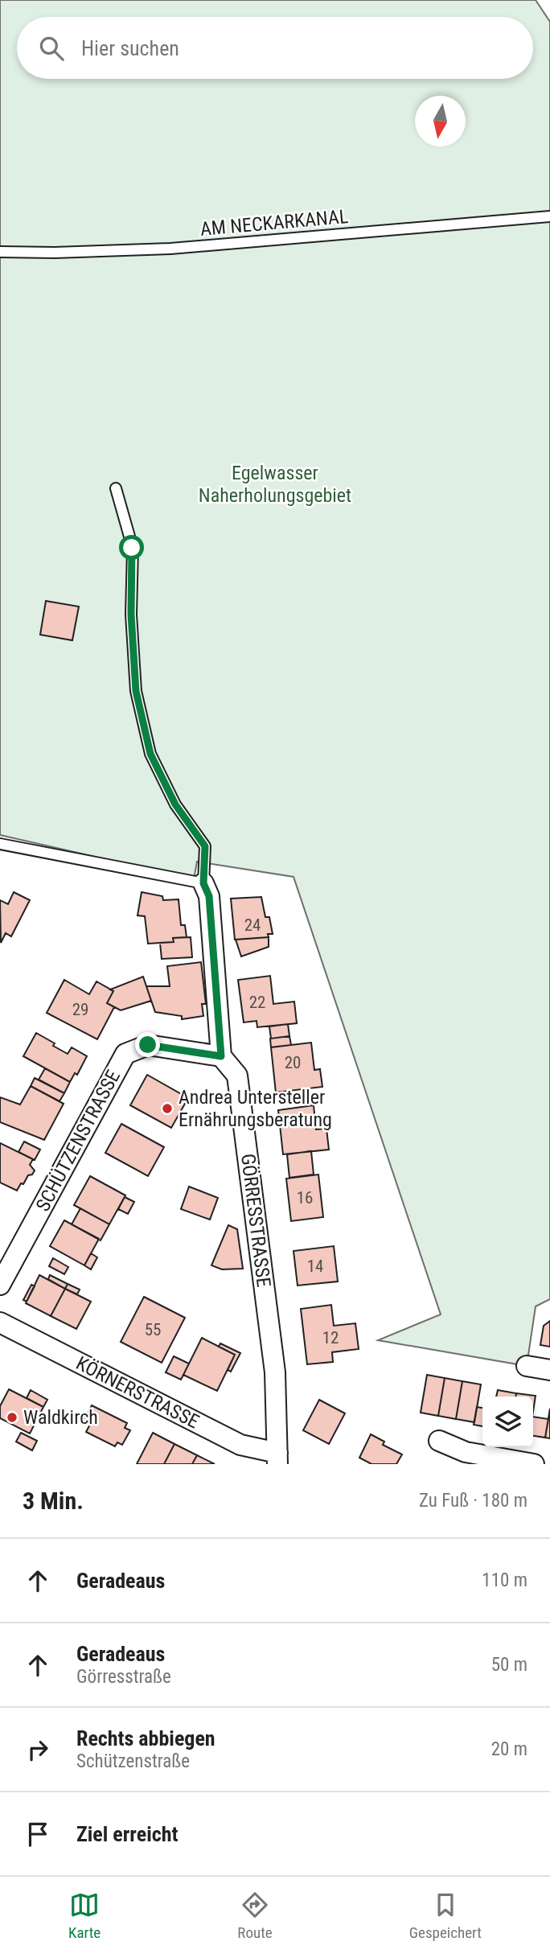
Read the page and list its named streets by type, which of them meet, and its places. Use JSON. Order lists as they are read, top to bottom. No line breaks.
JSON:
{"streets":{"street":["SCHÜTZENSTRASSE","GÖRRESSTRASSE","KÖRNERSTRASSE"],"lane":["AM NECKARKANAL"]},"crossings":[["SCHÜTZENSTRASSE","GÖRRESSTRASSE"],["GÖRRESSTRASSE","KÖRNERSTRASSE"]],"parks":["Egelwasser Naherholungsgebiet"],"places":["Andrea Untersteller Ernährungsberatung","Waldkirch"],"house_numbers":["24","22","29","20","16","14","55","12"],"north":"bottom","page":{"search":"Hier suchen","heading":["3 Min.","Zu Fuß · 180 m"],"list":[["Geradeaus","110 m"],["Geradeaus","Görresstraße","50 m"],["Rechts abbiegen","Schützenstraße","20 m"],"Ziel erreicht"],"nav":["Karte","Route","Gespeichert"]}}
